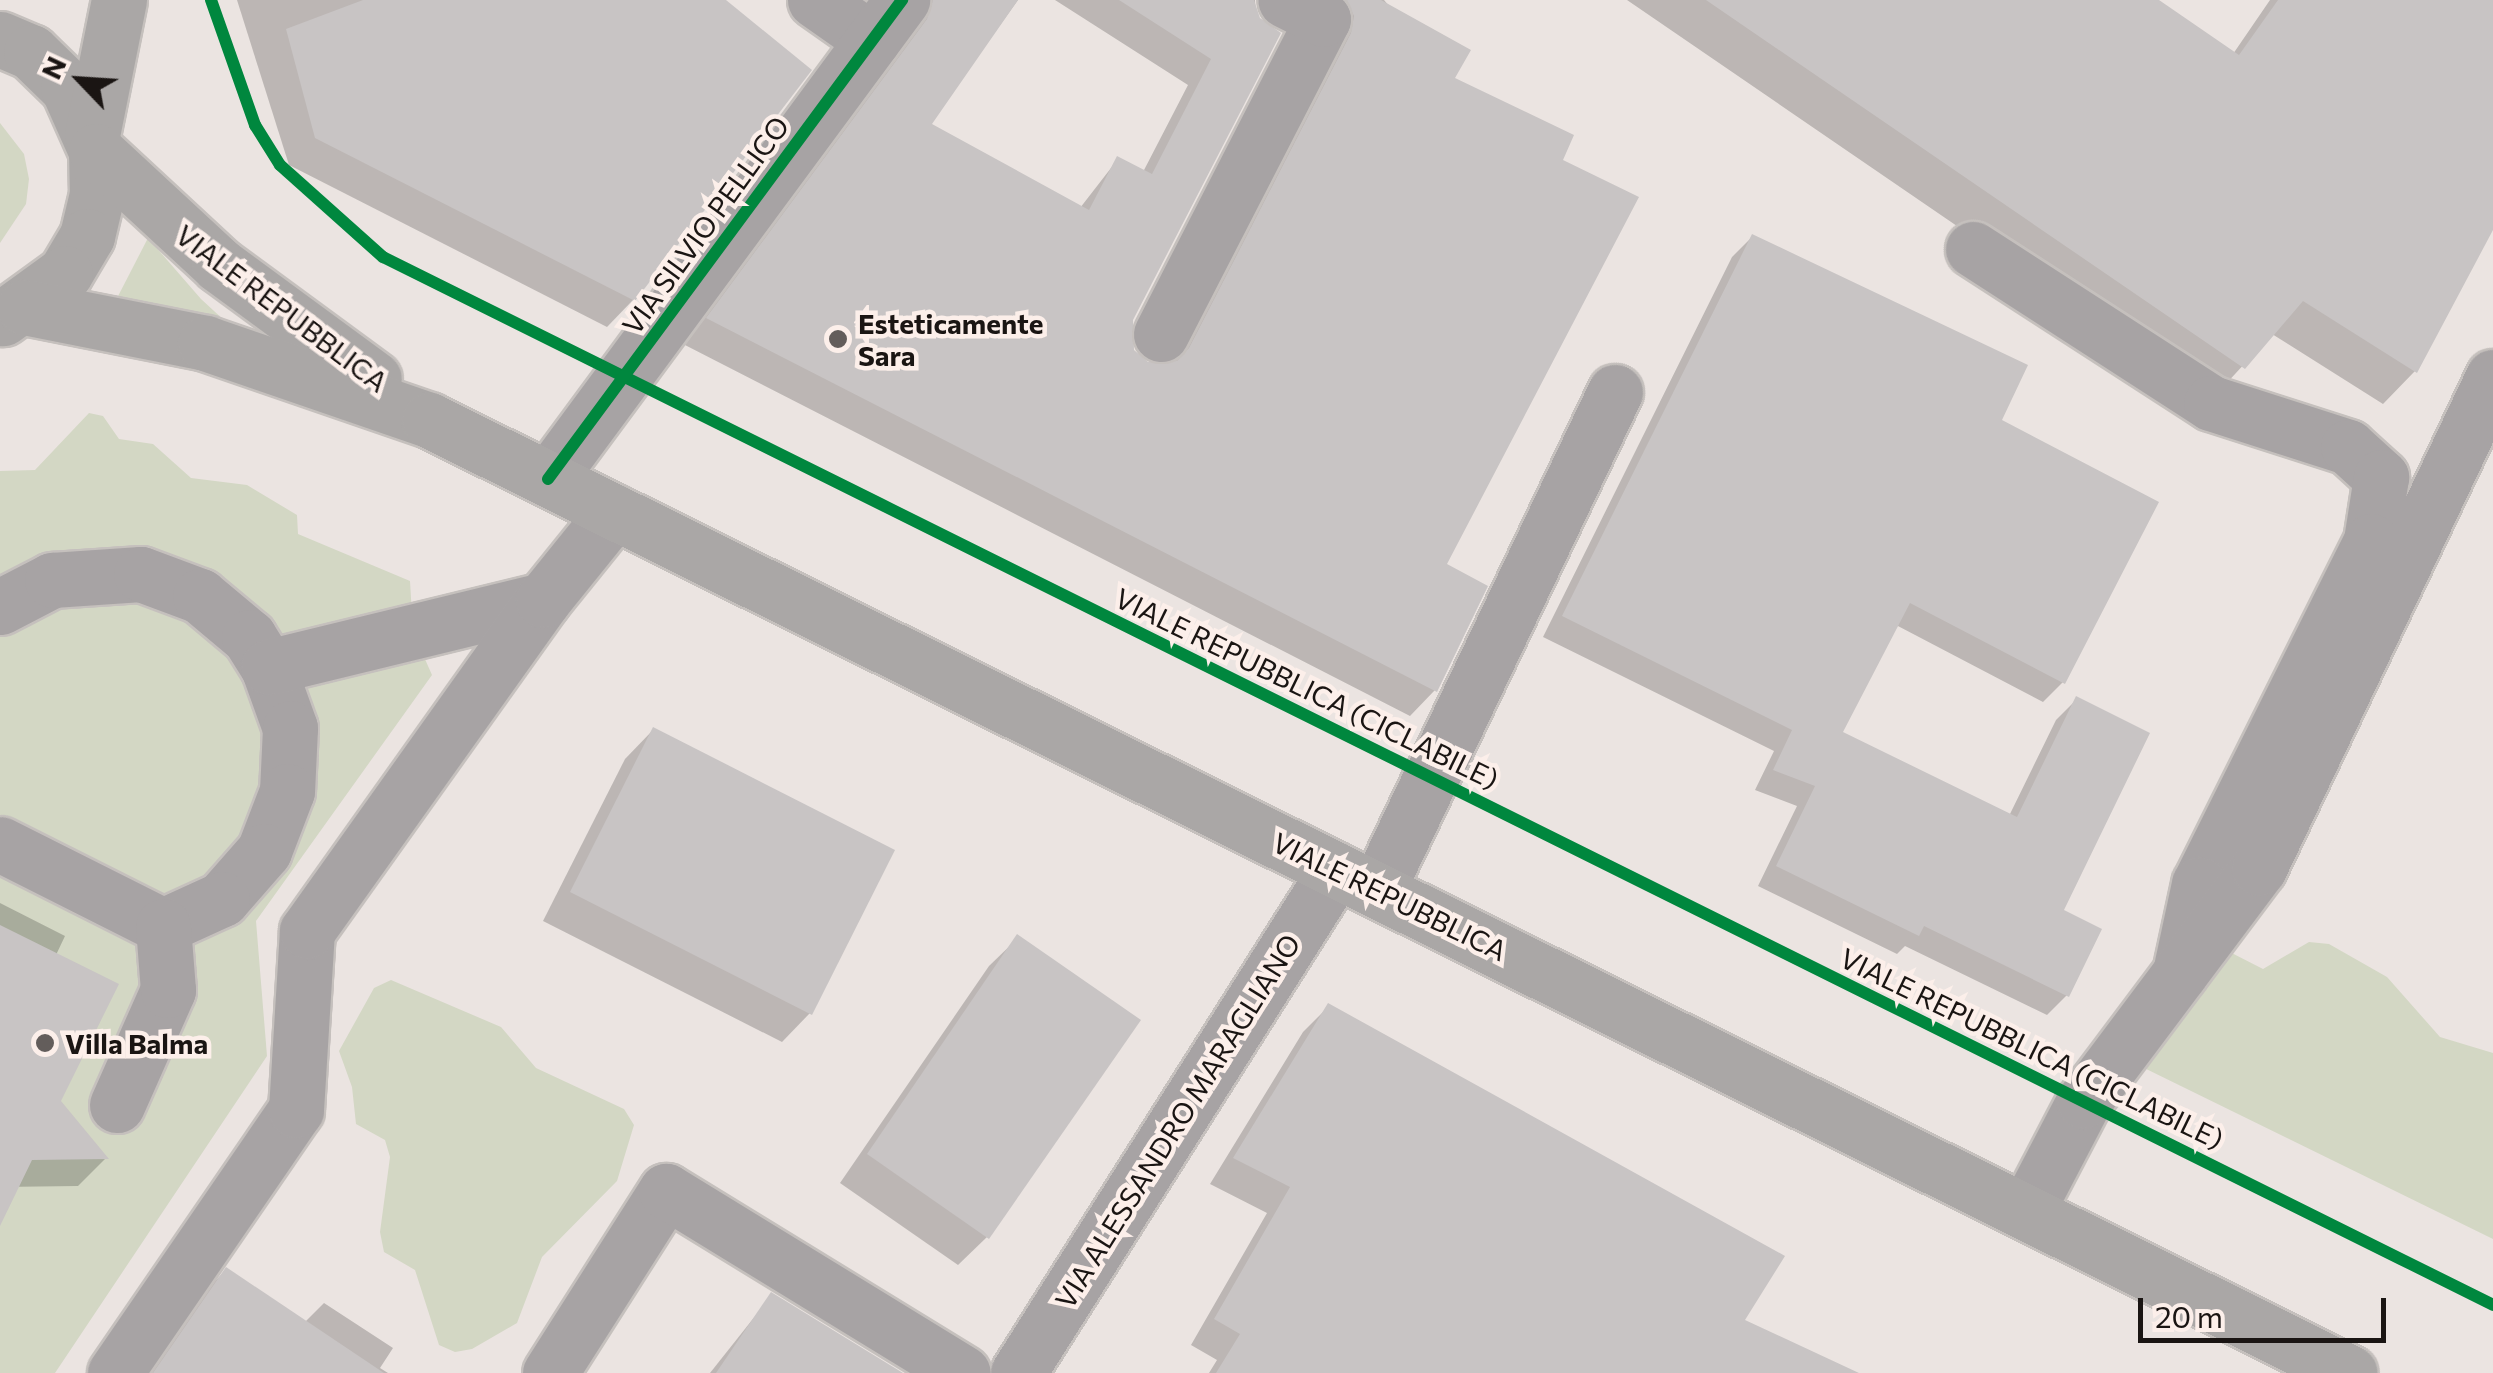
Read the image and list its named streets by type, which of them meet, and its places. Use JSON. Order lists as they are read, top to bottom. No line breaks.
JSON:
{"streets":{"main road":["VIALE REPUBBLICA"],"street":["VIA SILVIO PELLICO","VIA ALESSANDRO MARAGLIANO"],"cycle path":["VIALE REPUBBLICA (CICLABILE)"]},"crossings":[["VIA SILVIO PELLICO","VIALE REPUBBLICA"],["VIALE REPUBBLICA","VIA ALESSANDRO MARAGLIANO"]],"places":["Esteticamente Sara","Villa Balma"],"scale_bar":"20 m","north":"top left"}
